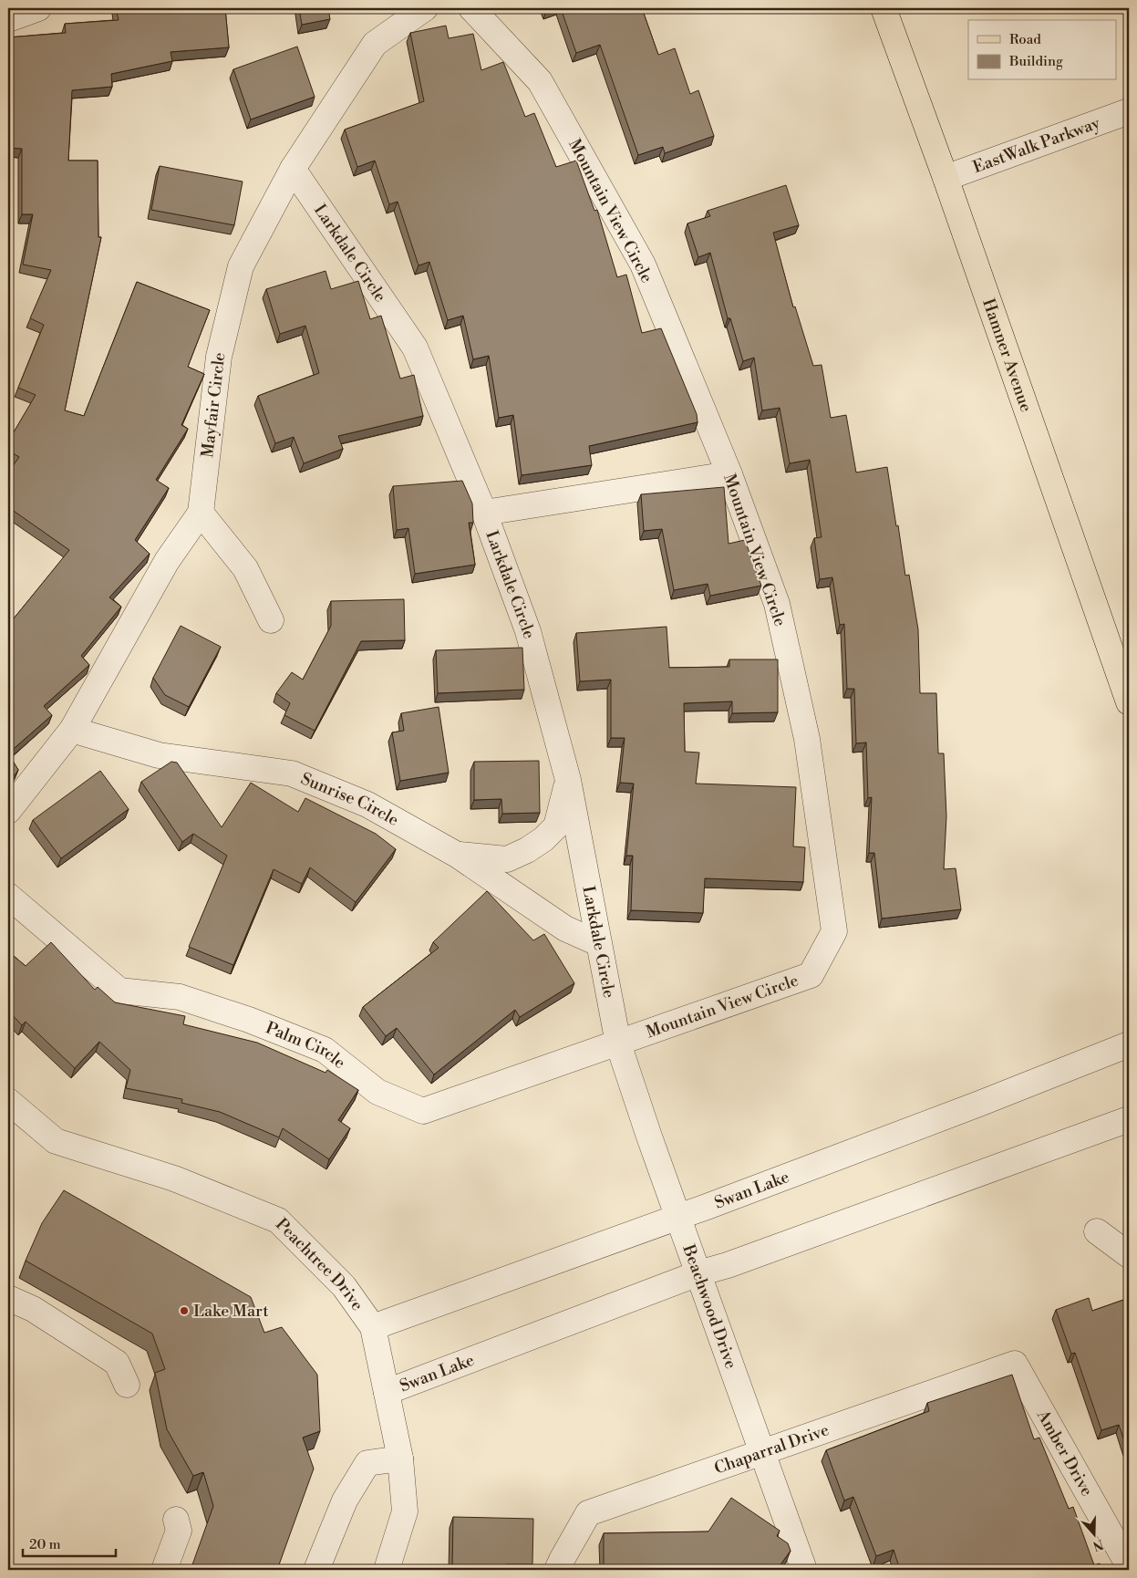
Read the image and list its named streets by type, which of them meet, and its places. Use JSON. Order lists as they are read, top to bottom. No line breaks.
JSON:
{"streets":{"main road":["Hamner Avenue"],"street":["EastWalk Parkway","Mountain View Circle","Larkdale Circle","Mayfair Circle","Sunrise Circle","Palm Circle","Swan Lake","Peachtree Drive","Beachwood Drive","Chaparral Drive","Amber Drive"]},"crossings":[["EastWalk Parkway","Hamner Avenue"],["Mountain View Circle","Larkdale Circle"],["Mountain View Circle","Palm Circle"],["Mountain View Circle","Beachwood Drive"],["Larkdale Circle","Mayfair Circle"],["Larkdale Circle","Sunrise Circle"],["Larkdale Circle","Palm Circle"],["Larkdale Circle","Beachwood Drive"],["Mayfair Circle","Sunrise Circle"],["Palm Circle","Beachwood Drive"],["Swan Lake","Peachtree Drive"],["Swan Lake","Beachwood Drive"],["Beachwood Drive","Chaparral Drive"],["Chaparral Drive","Amber Drive"]],"places":["Lake Mart"],"legend":["Road","Building"],"scale_bar":"20 m","north":"bottom"}
